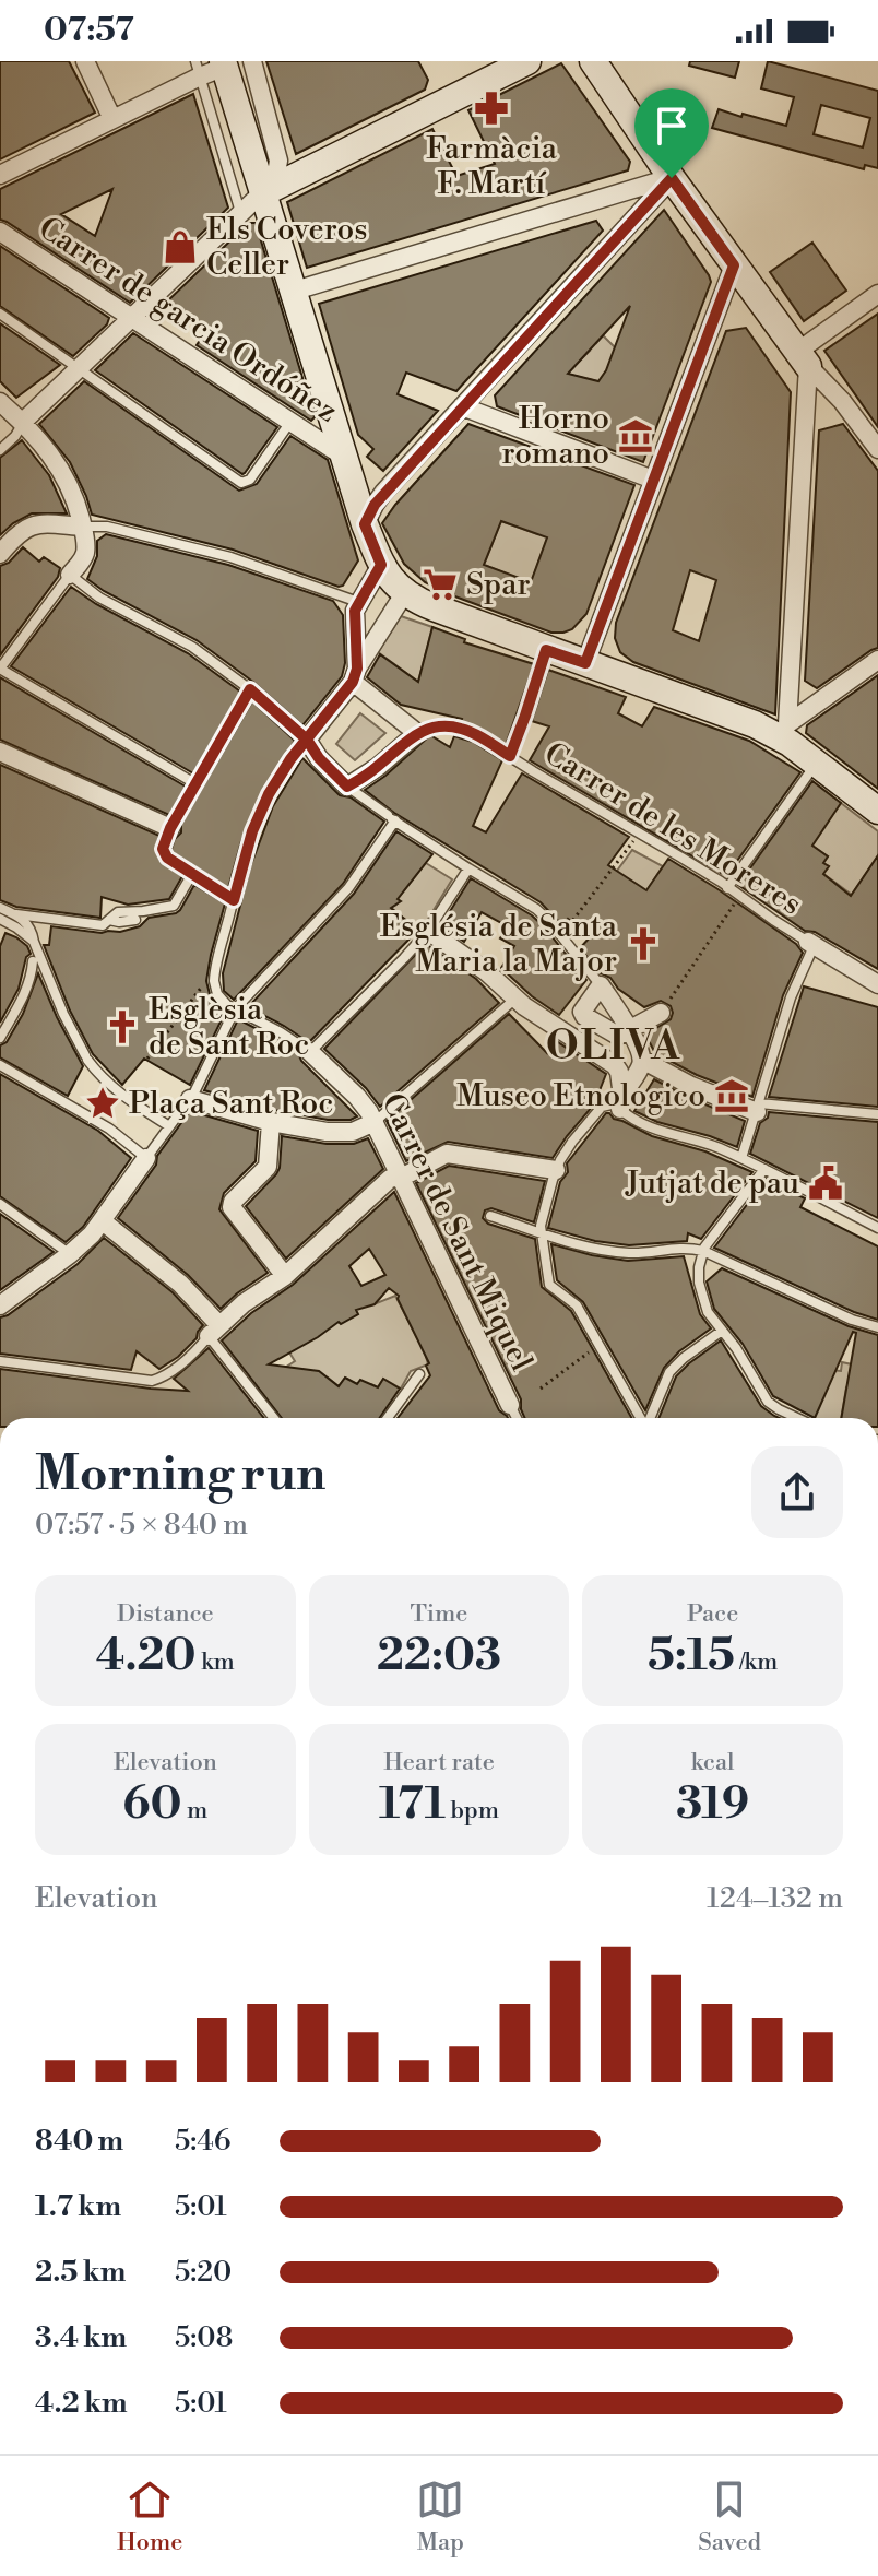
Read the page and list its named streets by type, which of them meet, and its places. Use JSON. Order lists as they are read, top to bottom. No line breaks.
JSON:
{"streets":{"street":["Carrer de garcia Ordóñez","Carrer de Sant Miquel"],"lane":["Carrer de les Moreres"]},"districts":["OLIVA"],"places":{"pharmacy":["Farmàcia F. Martí"],"shop":["Els Coveros Celler"],"museum":["Horno romano","Museo Etnologico"],"supermarket":["Spar"],"church":["Església de Santa Maria la Major","Esglèsia de Sant Roc"],"place":["Plaça Sant Roc"],"public building":["Jutjat de pau"]},"page":{"status":"07:57","heading":["Morning run","07:57 · 5 × 840 m"],"stats":[["Distance","4.20 km"],["Time","22:03"],["Pace","5:15 /km"],["Elevation","60 m"],["Heart rate","171 bpm"],["kcal","319"]],"chart":["Elevation","124–132 m"],"list":[{"name":"840 m","note":"5:46"},{"name":"1.7 km","note":"5:01"},{"name":"2.5 km","note":"5:20"},{"name":"3.4 km","note":"5:08"},{"name":"4.2 km","note":"5:01"}],"tabs":["Home","Map","Saved"]}}
